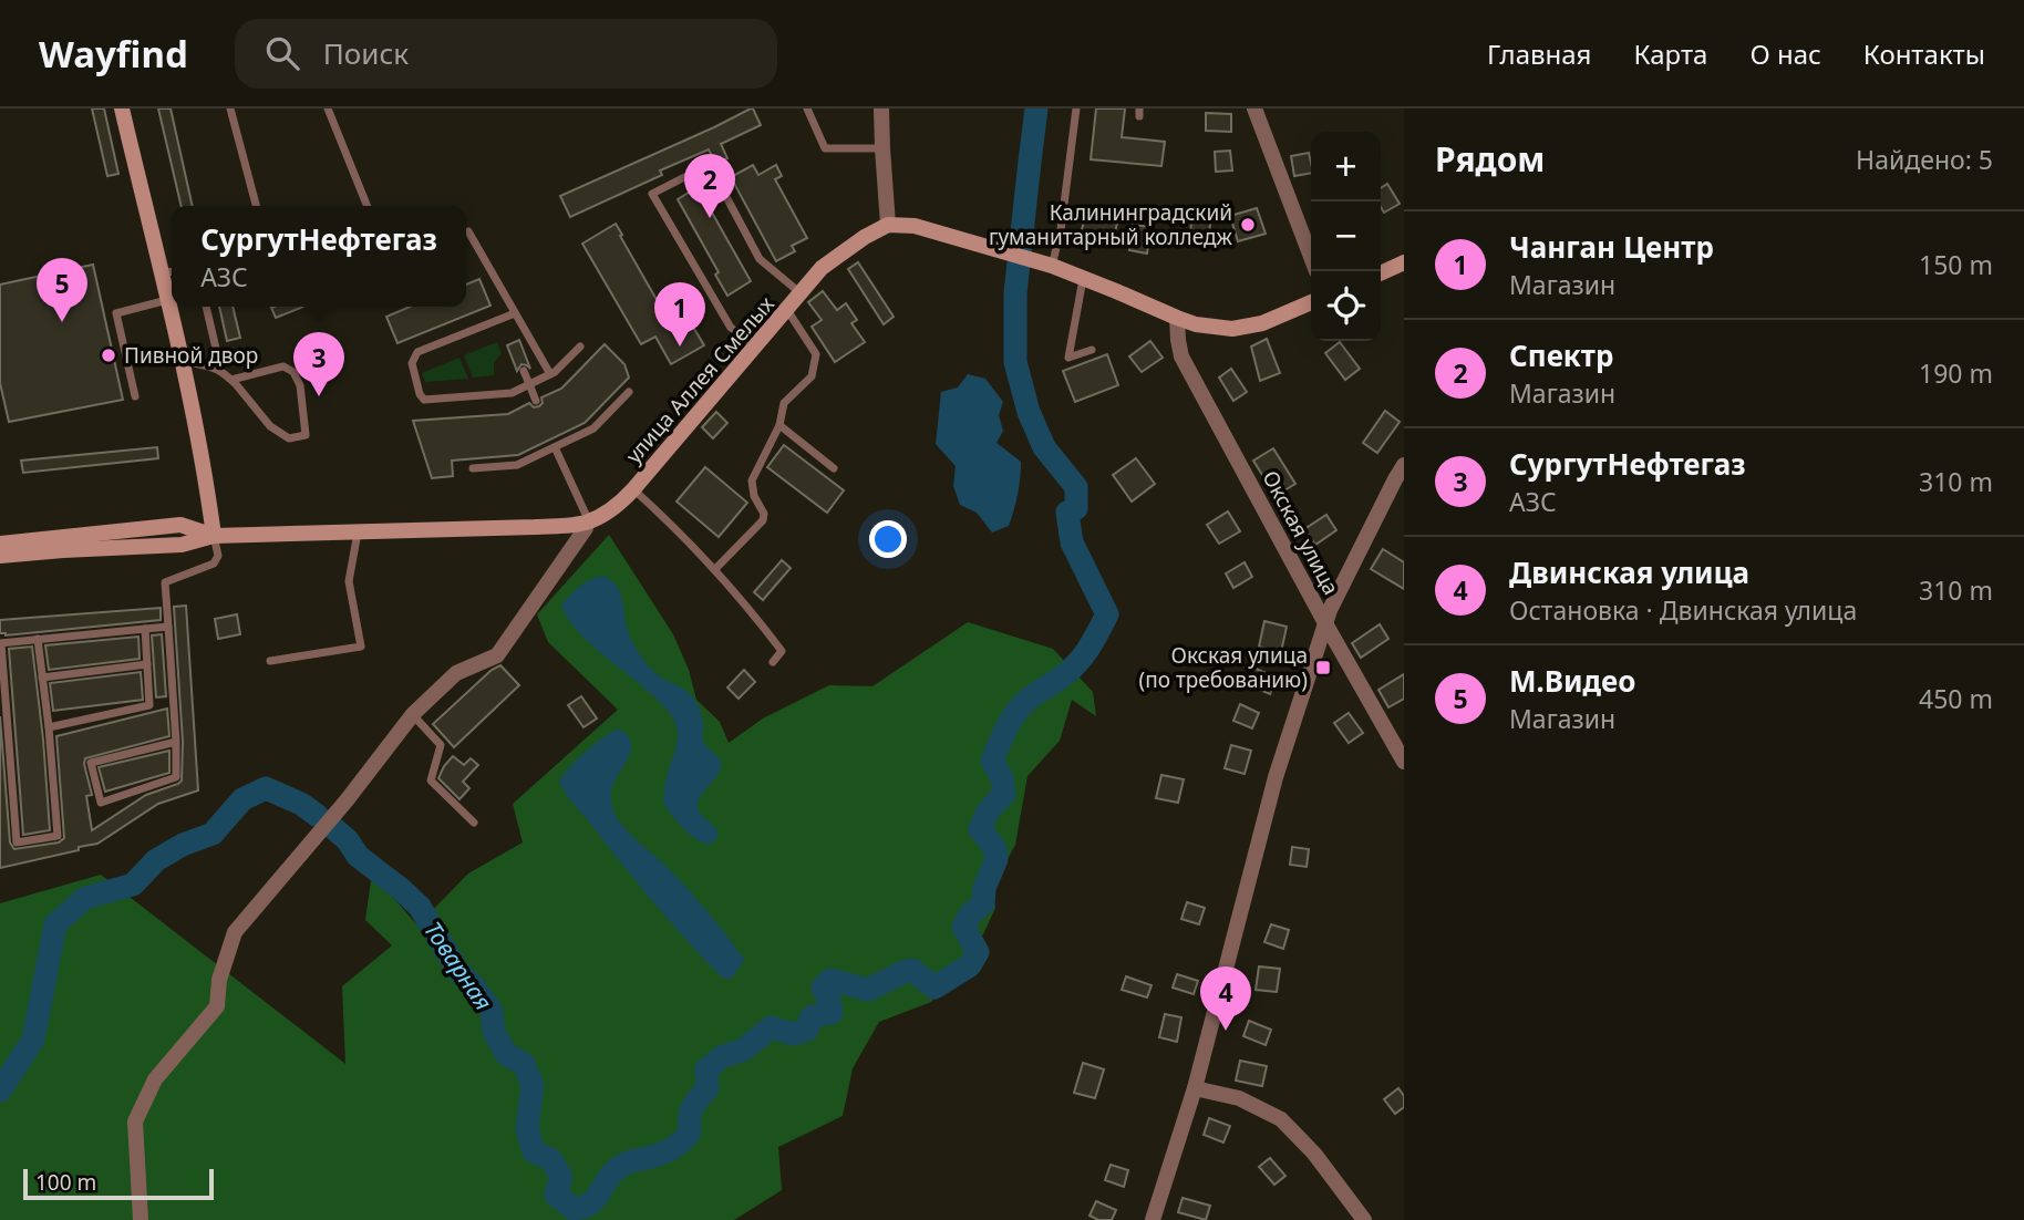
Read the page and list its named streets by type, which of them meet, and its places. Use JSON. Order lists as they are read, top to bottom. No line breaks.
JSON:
{"streets":{"main road":["улица Аллея Смелых"],"street":["Окская улица"]},"water":["Товарная"],"places":{"other":["Калининградский гуманитарный колледж","Пивной двор"],"transit":["Окская улица (по требованию)"]},"scale_bar":"100 m","page":{"header":"Wayfind","search":"Поиск","nav":["Главная","Карта","О нас","Контакты"],"heading":["Рядом","Найдено: 5"],"map_buttons":["+","−"],"pins":["2","5","1","3","4"],"popup":["СургутНефтегаз","АЗС"],"list":[{"mark":"1","name":"Чанган Центр","note":"Магазин","value":"150 m"},{"mark":"2","name":"Спектр","note":"Магазин","value":"190 m"},{"mark":"3","name":"СургутНефтегаз","note":"АЗС","value":"310 m"},{"mark":"4","name":"Двинская улица","note":"Остановка · Двинская улица","value":"310 m"},{"mark":"5","name":"M.Видео","note":"Магазин","value":"450 m"}],"scale":"100 m"}}
